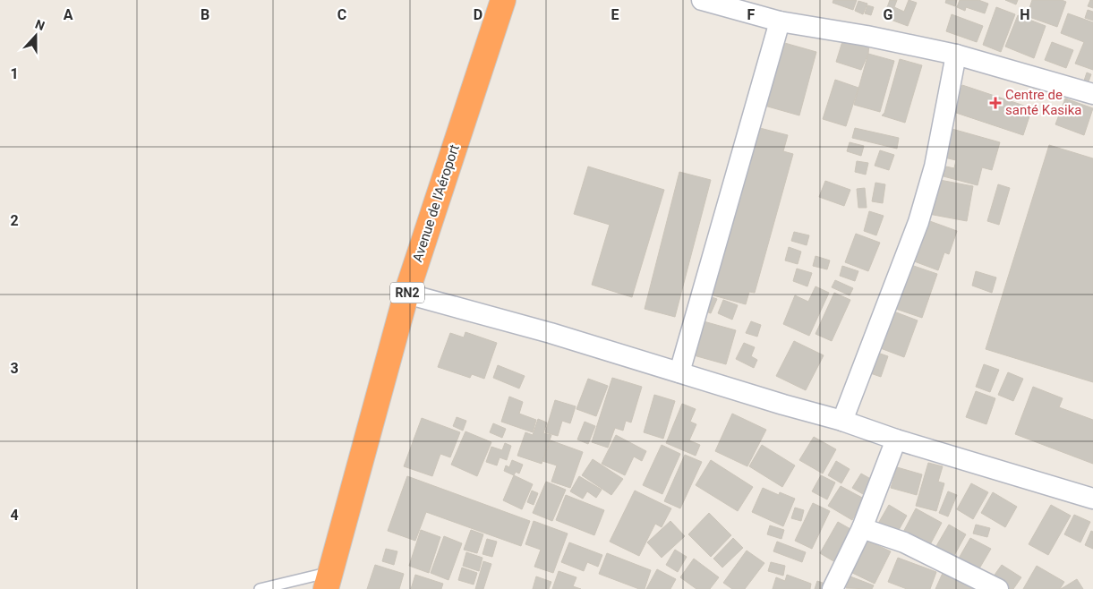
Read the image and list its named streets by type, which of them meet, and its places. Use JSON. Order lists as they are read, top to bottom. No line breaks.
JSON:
{"streets":{"highway":["Avenue de l'Aéroport","RN2"]},"places":{"health":["Centre de santé Kasika"]},"north":"top","grid":{"columns":["A","B","C","D","E","F","G","H"],"rows":["1","2","3","4"]}}
